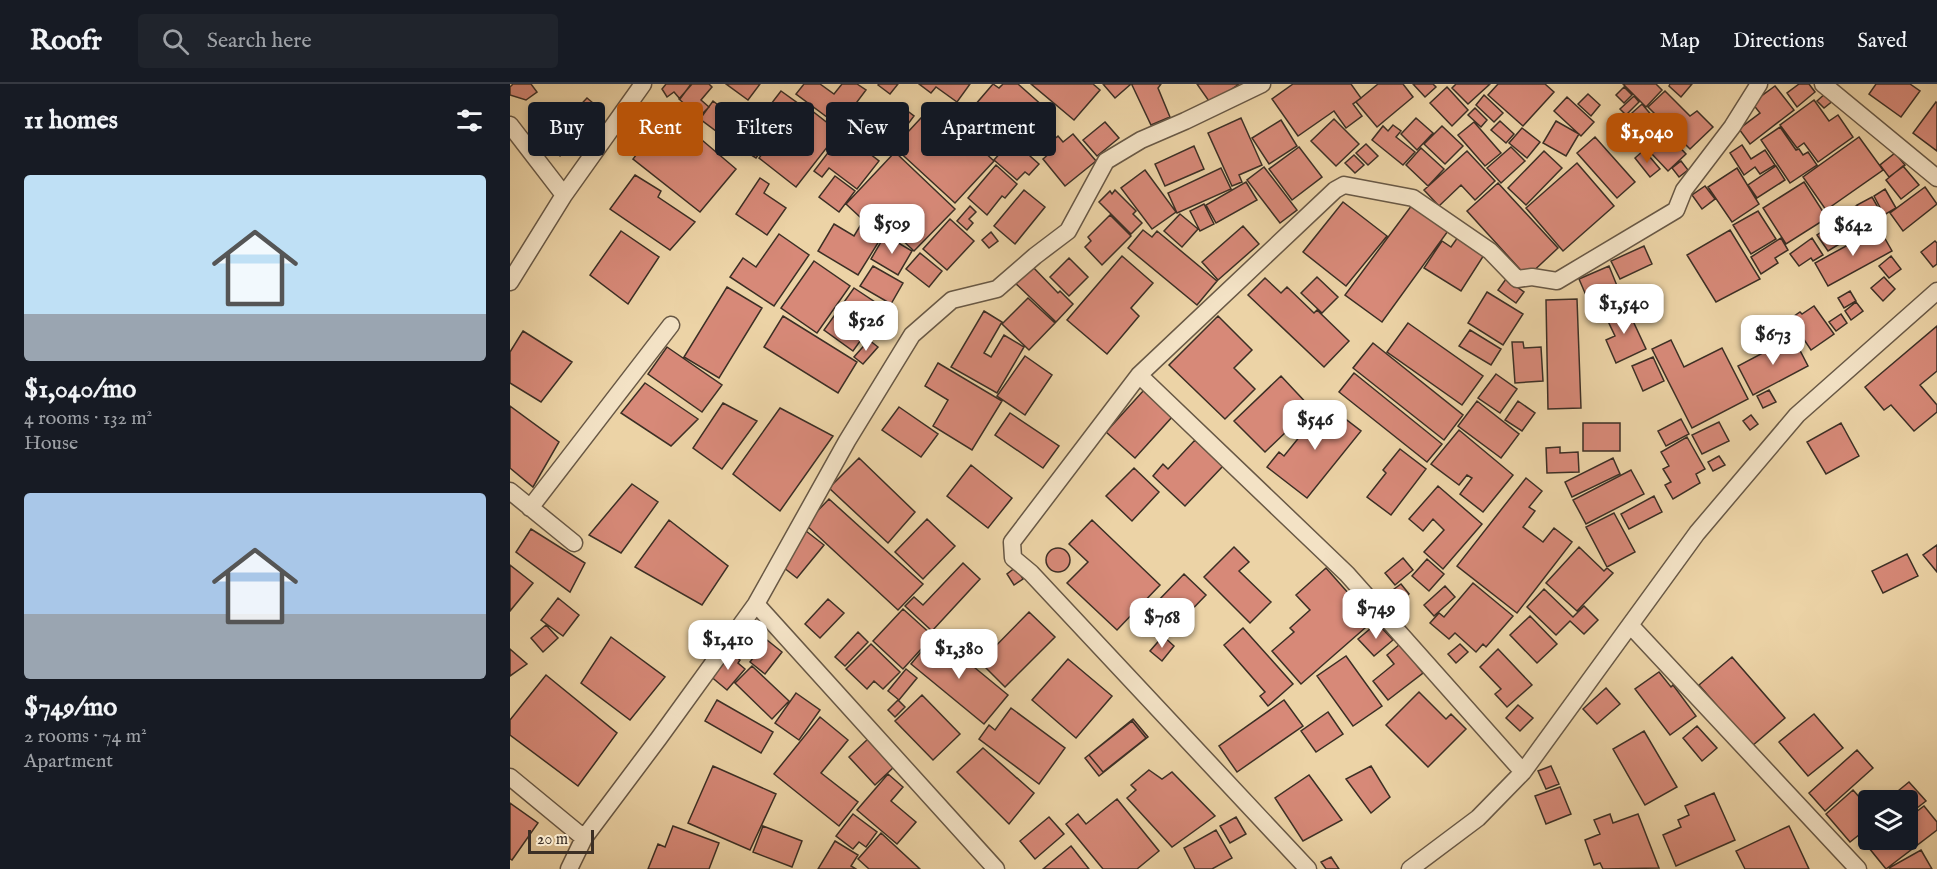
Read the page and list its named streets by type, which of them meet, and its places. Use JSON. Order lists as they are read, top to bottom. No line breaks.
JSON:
{"scale_bar":"20 m","page":{"header":"Roofr","search":"Search here","nav":["Map","Directions","Saved"],"heading":"11 homes","chip":["Buy","Rent","Filters","New","Apartment"],"price":["$1,040","$509","$642","$1,540","$526","$673","$546","$749","$768","$1,410","$1,380"],"list":[{"name":"$1,040/mo","note":"4 rooms · 132 m² · House"},{"name":"$749/mo","note":"2 rooms · 74 m² · Apartment"}],"scale":"20 m"}}
